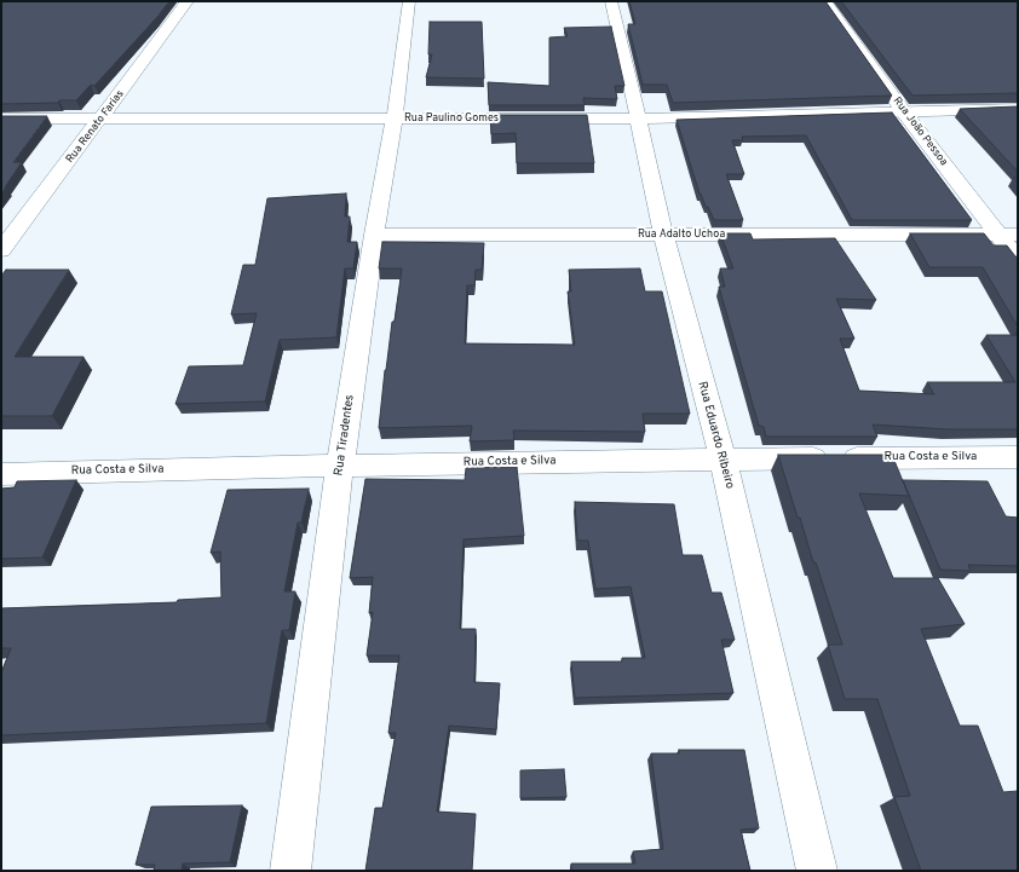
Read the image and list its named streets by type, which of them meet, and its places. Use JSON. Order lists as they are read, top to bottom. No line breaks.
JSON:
{"streets":{"street":["Rua Paulino Gomes","Rua Renato Farias","Rua João Pessoa","Rua Adalto Uchoa","Rua Tiradentes","Rua Eduardo Ribeiro","Rua Costa e Silva"]},"crossings":[["Rua Paulino Gomes","Rua Renato Farias"],["Rua Paulino Gomes","Rua João Pessoa"],["Rua Paulino Gomes","Rua Tiradentes"],["Rua Paulino Gomes","Rua Eduardo Ribeiro"],["Rua João Pessoa","Rua Adalto Uchoa"],["Rua Adalto Uchoa","Rua Tiradentes"],["Rua Adalto Uchoa","Rua Eduardo Ribeiro"],["Rua Tiradentes","Rua Costa e Silva"],["Rua Eduardo Ribeiro","Rua Costa e Silva"]]}
